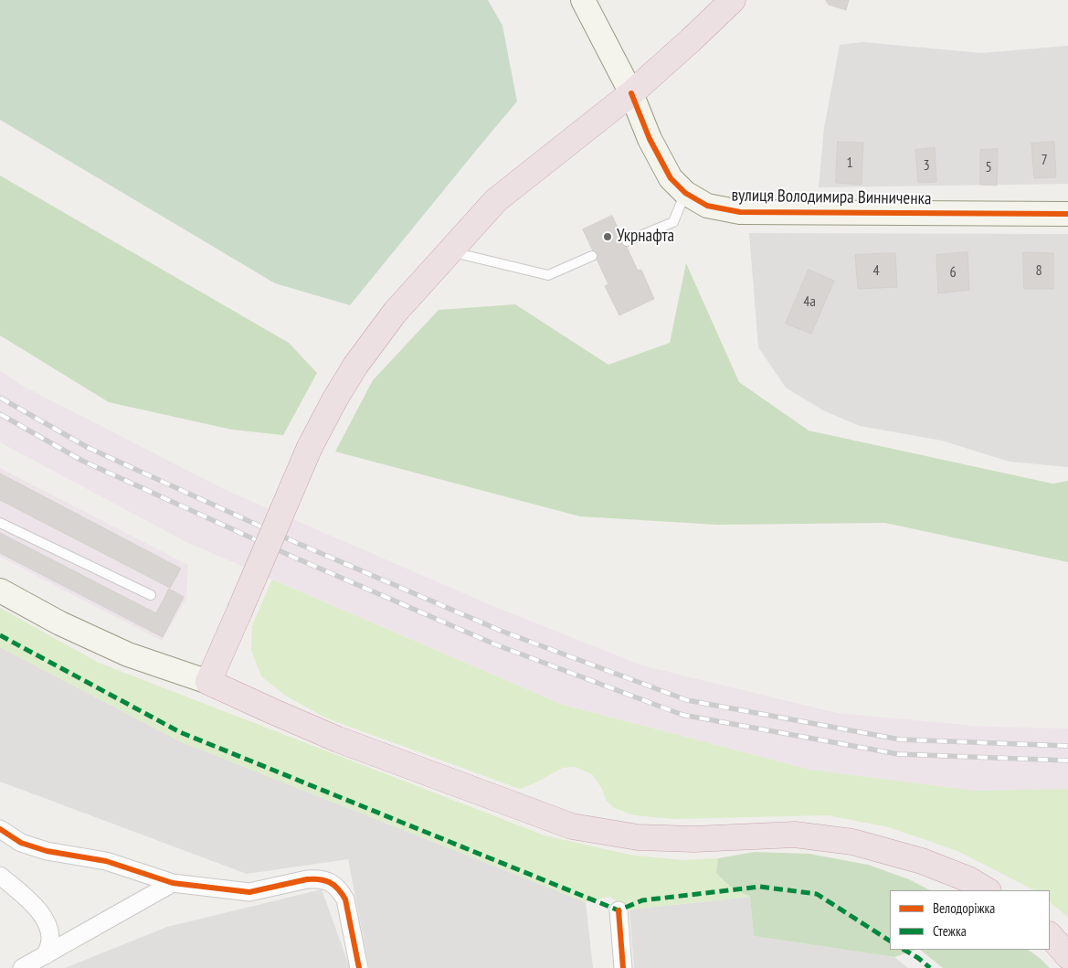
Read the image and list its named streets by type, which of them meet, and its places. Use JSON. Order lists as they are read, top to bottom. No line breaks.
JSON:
{"streets":{"street":["вулиця Володимира Винниченка"]},"places":["Укрнафта"],"house_numbers":["7","1","3","5","4","8","6","4а"],"legend":["Велодоріжка","Стежка"]}
